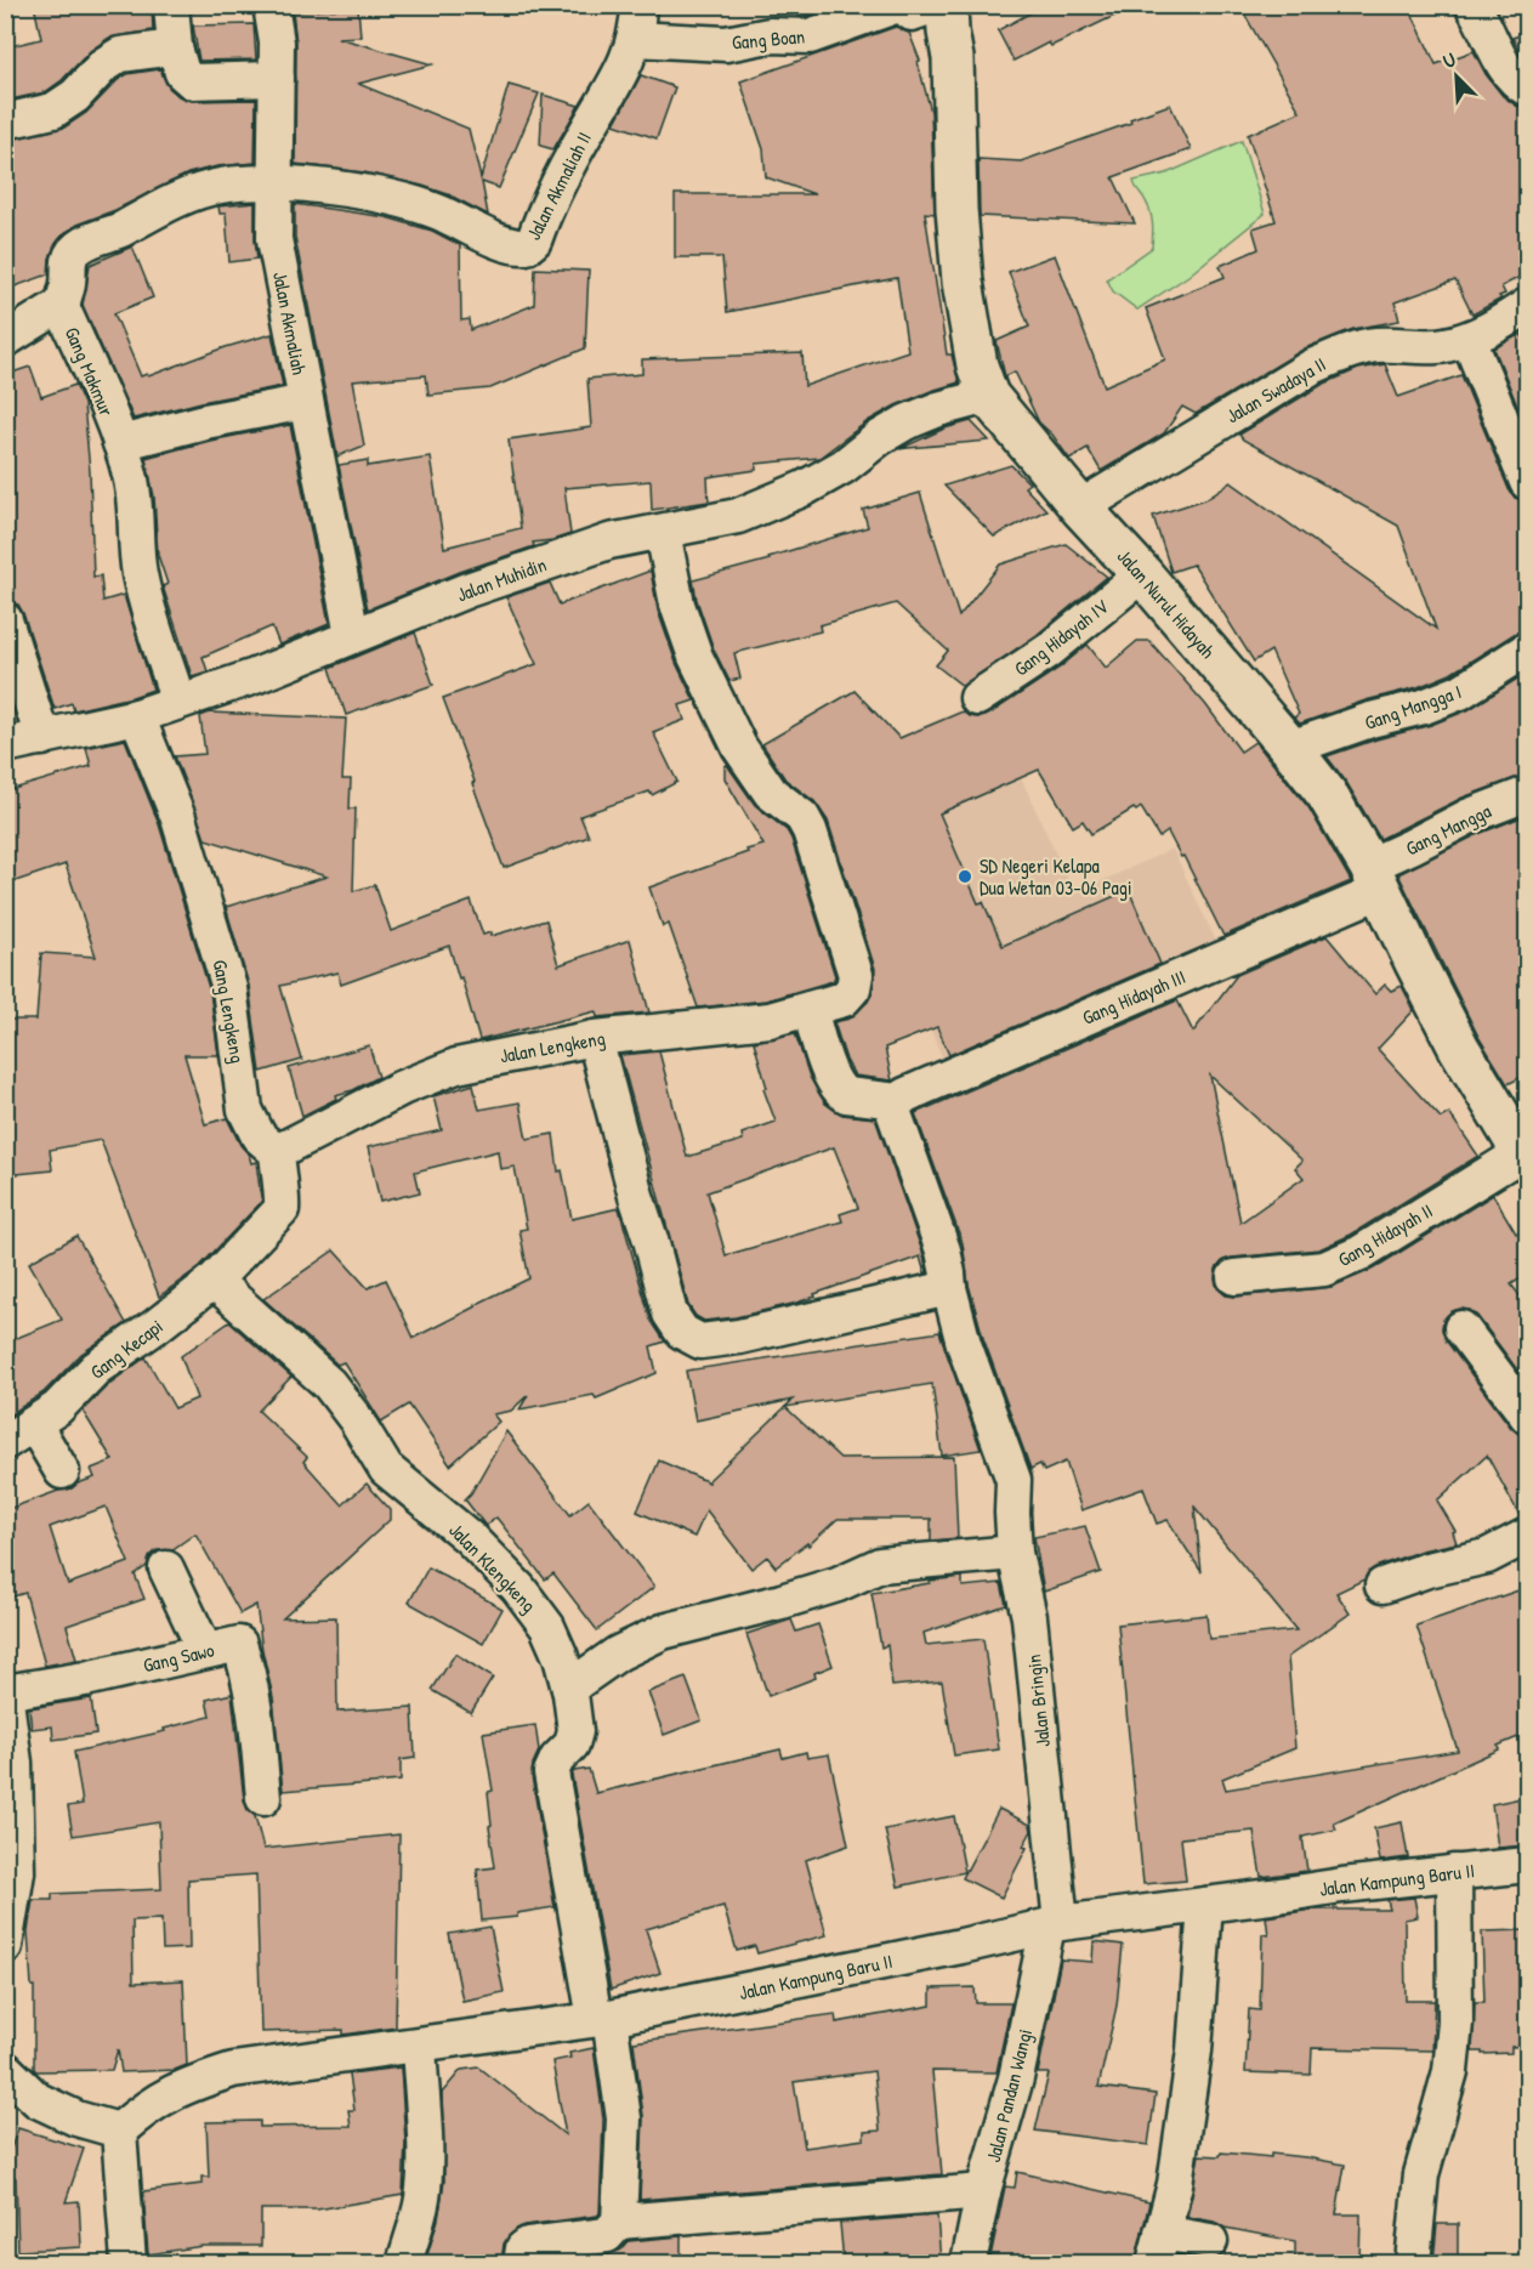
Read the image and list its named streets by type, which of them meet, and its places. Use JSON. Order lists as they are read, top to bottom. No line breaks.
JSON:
{"streets":{"street":["Gang Boan","Jalan Akmaliah II","Jalan Akmaliah","Gang Makmur","Jalan Swadaya II","Jalan Muhidin","Jalan Nurul Hidayah","Gang Hidayah IV","Gang Mangga I","Gang Mangga","Gang Hidayah III","Gang Lengkeng","Jalan Lengkeng","Gang Hidayah II","Gang Kecapi","Jalan Klengkeng","Gang Sawo","Jalan Bringin","Jalan Kampung Baru II","Jalan Pandan Wangi"]},"crossings":[["Gang Boan","Jalan Akmaliah II"],["Jalan Akmaliah II","Jalan Akmaliah"],["Jalan Akmaliah II","Gang Makmur"],["Jalan Akmaliah","Gang Makmur"],["Jalan Akmaliah","Jalan Muhidin"],["Gang Makmur","Jalan Muhidin"],["Jalan Swadaya II","Jalan Nurul Hidayah"],["Jalan Muhidin","Jalan Nurul Hidayah"],["Jalan Muhidin","Gang Lengkeng"],["Jalan Muhidin","Jalan Lengkeng"],["Jalan Nurul Hidayah","Gang Hidayah IV"],["Jalan Nurul Hidayah","Gang Mangga I"],["Jalan Nurul Hidayah","Gang Mangga"],["Jalan Nurul Hidayah","Gang Hidayah III"],["Jalan Nurul Hidayah","Gang Hidayah II"],["Gang Mangga","Gang Hidayah III"],["Gang Lengkeng","Jalan Lengkeng"],["Gang Kecapi","Jalan Klengkeng"],["Jalan Klengkeng","Jalan Kampung Baru II"],["Jalan Bringin","Jalan Kampung Baru II"],["Jalan Bringin","Jalan Pandan Wangi"],["Jalan Kampung Baru II","Jalan Pandan Wangi"]],"places":["SD Negeri Kelapa Dua Wetan 03-06 Pagi"],"north":"top left"}
